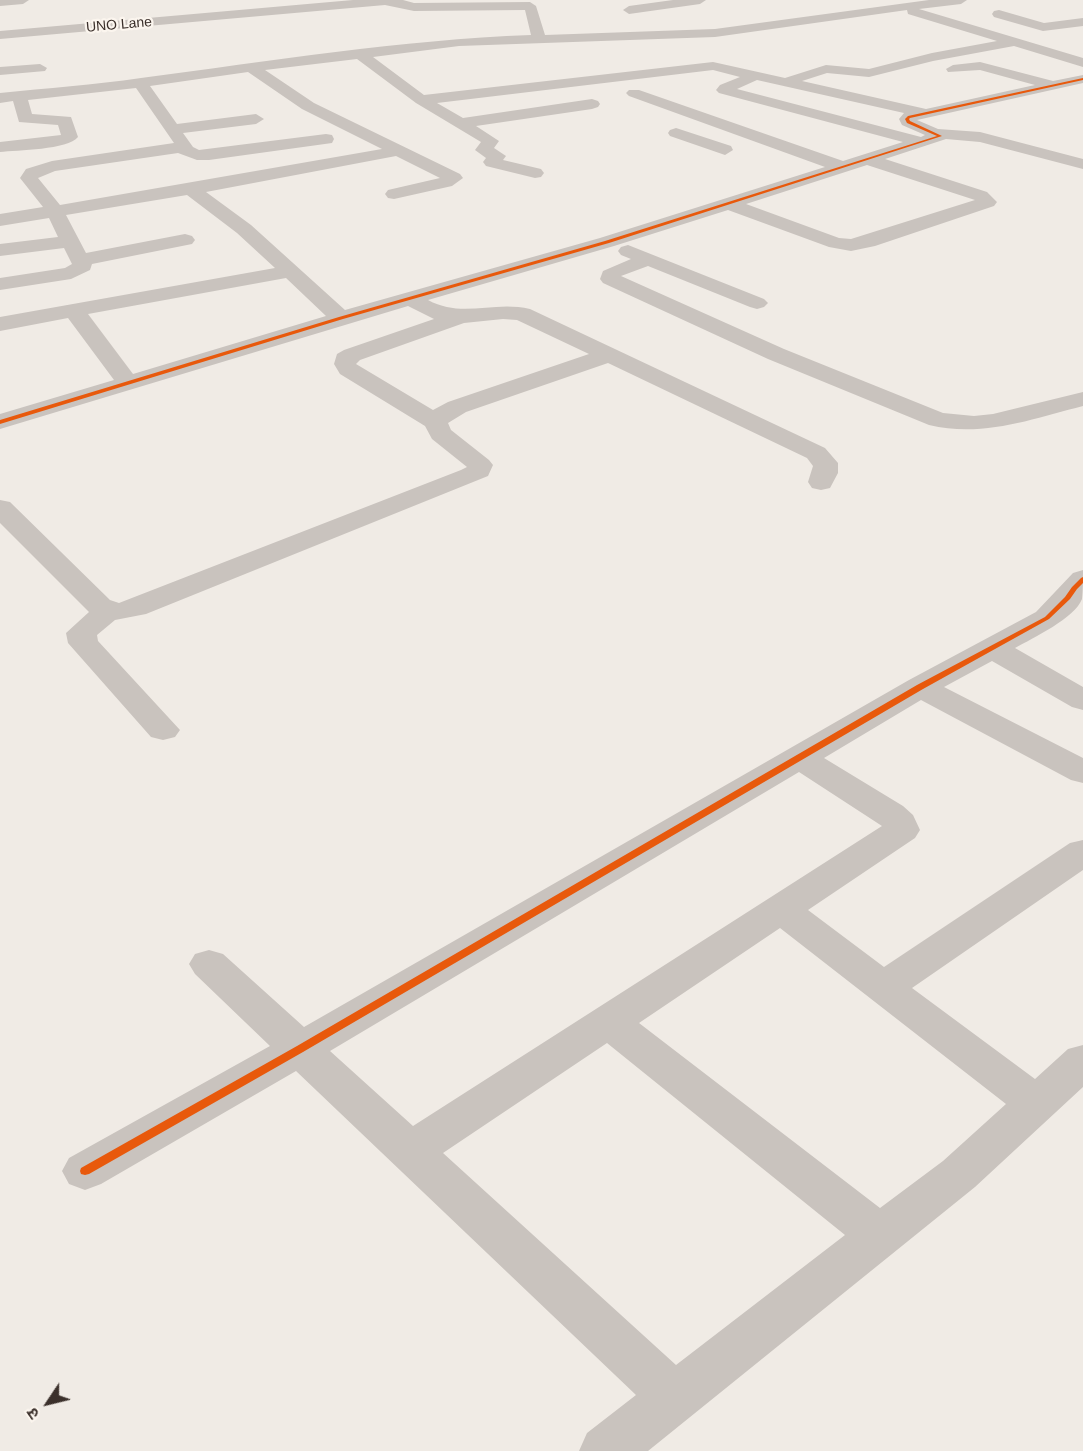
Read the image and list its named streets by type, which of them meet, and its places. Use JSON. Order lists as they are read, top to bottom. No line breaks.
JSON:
{"streets":{"street":["UNO Lane"]},"north":"bottom left"}
